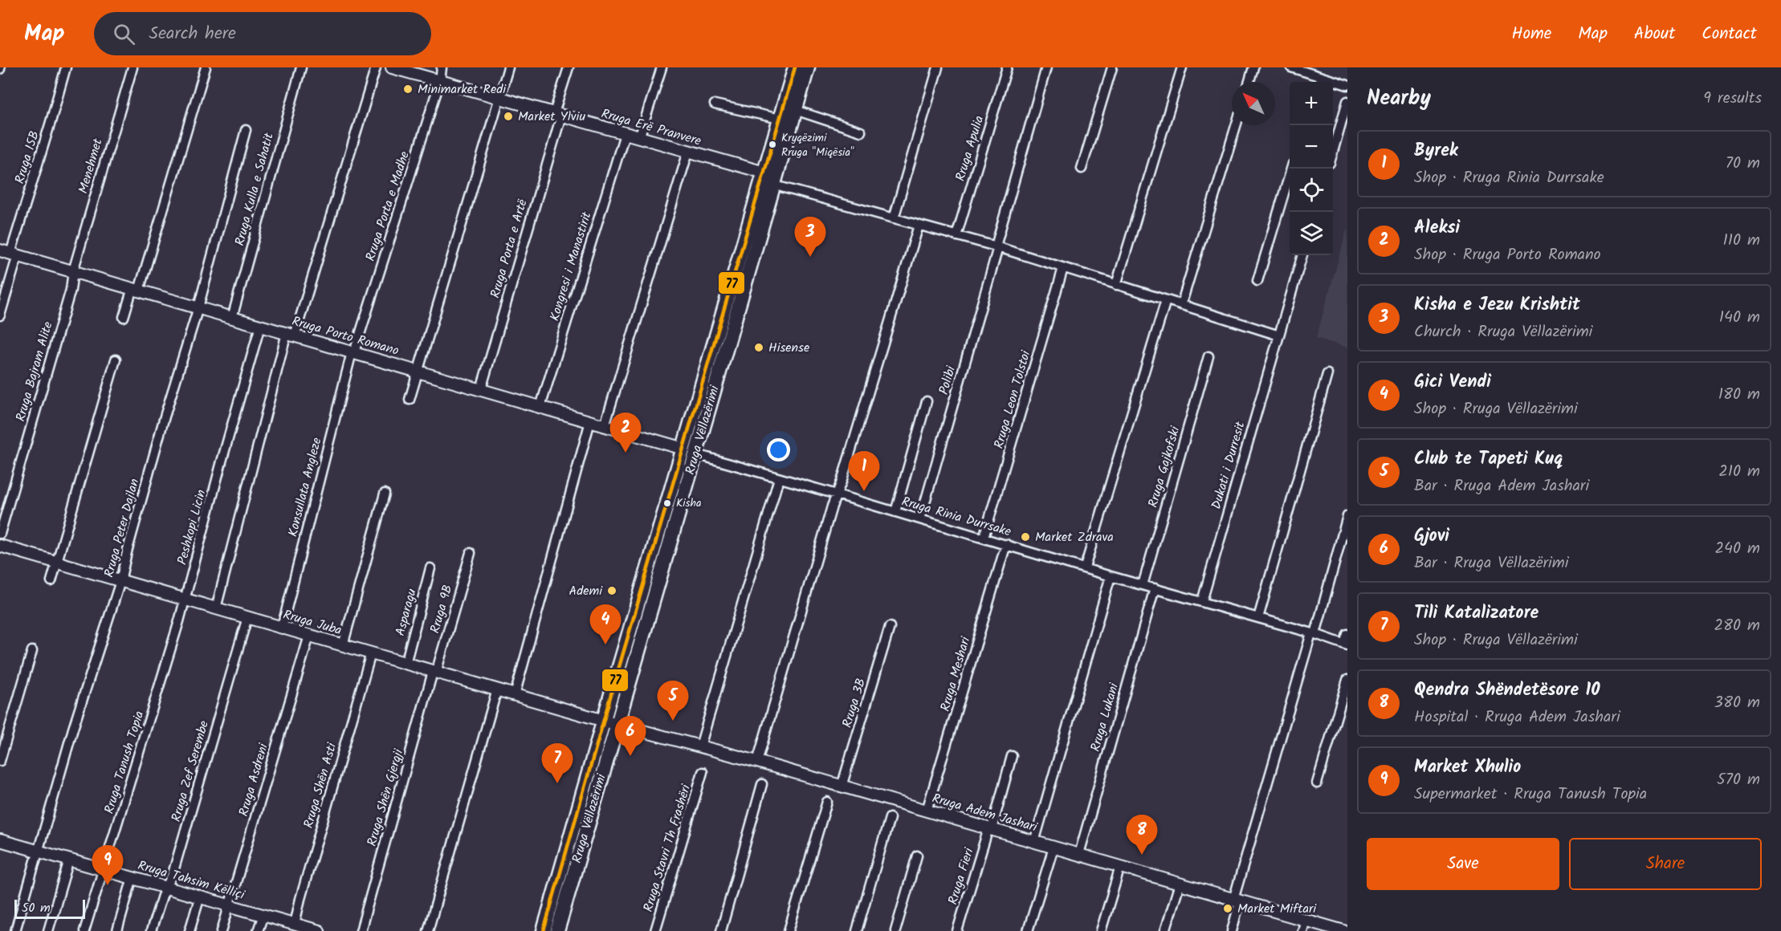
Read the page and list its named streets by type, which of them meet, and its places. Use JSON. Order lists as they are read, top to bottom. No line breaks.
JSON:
{"streets":{"main road":["Rruga Vëllazërimi"],"street":["Rruga Erë Pranvere","Rruga Apulia","Rruga 15B","Menehmet","Rruga Kulla e Sahatit","Rruga Porta e Madhe","Rruga Porta e Artë","Kongresi i Manastirit","Rruga Porto Romano","Rruga Bajram Alite","Polibi","Rruga Leon Tolstoi","Dukati i Durresit","Rruga Gajkofski","Konsullata Angleze","Rruga Rinia Durrsake","Peshkopi Licin","Rruga Peter Dajlan","Rruga 9B","Asparagu","Rruga Juba","Rruga Meshari","Rruga 3B","Rruga Lukani","Rruga Tanush Topia","Rruga Zef Serembe","Rruga Asdreni","Rruga Shën Asti","Rruga Shën Gjergji","Rruga Adem Jashari","Rruga Stavri Th Frashëri","Rruga Fieri","Rruga Tahsim Këlliçi"]},"crossings":[["Rruga Erë Pranvere","Rruga Porta e Madhe"],["Rruga Erë Pranvere","Rruga Porta e Artë"],["Rruga Erë Pranvere","Kongresi i Manastirit"],["Rruga Erë Pranvere","Rruga Vëllazërimi"],["Rruga 15B","Rruga Porto Romano"],["Menehmet","Rruga Porto Romano"],["Menehmet","Rruga Bajram Alite"],["Rruga Kulla e Sahatit","Rruga Porto Romano"],["Rruga Porta e Madhe","Rruga Porto Romano"],["Rruga Porta e Madhe","Konsullata Angleze"],["Rruga Porta e Artë","Rruga Porto Romano"],["Kongresi i Manastirit","Rruga Porto Romano"],["Rruga Porto Romano","Rruga Bajram Alite"],["Rruga Porto Romano","Rruga Vëllazërimi"],["Rruga Porto Romano","Konsullata Angleze"],["Rruga Porto Romano","Peshkopi Licin"],["Rruga Porto Romano","Rruga Peter Dajlan"],["Polibi","Rruga Rinia Durrsake"],["Rruga Leon Tolstoi","Rruga Rinia Durrsake"],["Rruga Vëllazërimi","Rruga Rinia Durrsake"],["Rruga Vëllazërimi","Rruga Juba"],["Rruga Vëllazërimi","Rruga Adem Jashari"],["Dukati i Durresit","Rruga Rinia Durrsake"],["Rruga Gajkofski","Rruga Rinia Durrsake"],["Konsullata Angleze","Rruga Juba"],["Rruga Rinia Durrsake","Rruga Meshari"],["Rruga Rinia Durrsake","Rruga Lukani"],["Peshkopi Licin","Rruga Juba"],["Peshkopi Licin","Rruga Tanush Topia"],["Rruga Peter Dajlan","Rruga Juba"],["Rruga Peter Dajlan","Rruga Tahsim Këlliçi"],["Rruga 9B","Rruga Juba"],["Rruga 9B","Rruga Shën Gjergji"],["Asparagu","Rruga Juba"],["Rruga Juba","Rruga Tanush Topia"],["Rruga Juba","Rruga Zef Serembe"],["Rruga Juba","Rruga Asdreni"],["Rruga Juba","Rruga Shën Asti"],["Rruga Juba","Rruga Shën Gjergji"],["Rruga Juba","Rruga Adem Jashari"],["Rruga Meshari","Rruga Adem Jashari"],["Rruga 3B","Rruga Adem Jashari"],["Rruga Lukani","Rruga Adem Jashari"],["Rruga Tanush Topia","Rruga Tahsim Këlliçi"],["Rruga Zef Serembe","Rruga Tahsim Këlliçi"],["Rruga Asdreni","Rruga Tahsim Këlliçi"],["Rruga Shën Asti","Rruga Tahsim Këlliçi"],["Rruga Adem Jashari","Rruga Fieri"]],"places":["Minimarket Redi","Market Ylviu","Kryqëzimi Rruga \"Miqësia\"","Hisense","Kisha","Market Zdrava","Ademi","Market Miftari"],"lines":["transit line 77"],"scale_bar":"50 m","north":"top left","page":{"header":"Map","search":"Search here","nav":["Home","Map","About","Contact"],"heading":["Nearby","9 results"],"map_buttons":["+","−"],"list":[{"mark":"1","name":"Byrek","note":"Shop · Rruga Rinia Durrsake","value":"70 m"},{"mark":"2","name":"Aleksi","note":"Shop · Rruga Porto Romano","value":"110 m"},{"mark":"3","name":"Kisha e Jezu Krishtit","note":"Church · Rruga Vëllazërimi","value":"140 m"},{"mark":"4","name":"Gici Vendi","note":"Shop · Rruga Vëllazërimi","value":"180 m"},{"mark":"5","name":"Club te Tapeti Kuq","note":"Bar · Rruga Adem Jashari","value":"210 m"},{"mark":"6","name":"Gjovi","note":"Bar · Rruga Vëllazërimi","value":"240 m"},{"mark":"7","name":"Tili Katalizatore","note":"Shop · Rruga Vëllazërimi","value":"280 m"},{"mark":"8","name":"Qendra Shëndetësore 10","note":"Hospital · Rruga Adem Jashari","value":"380 m"},{"mark":"9","name":"Market Xhulio","note":"Supermarket · Rruga Tanush Topia","value":"570 m"}],"pins":["3","2","1","4","5","6","7","8","9"],"buttons":["Save","Share"],"scale":"50 m"}}
